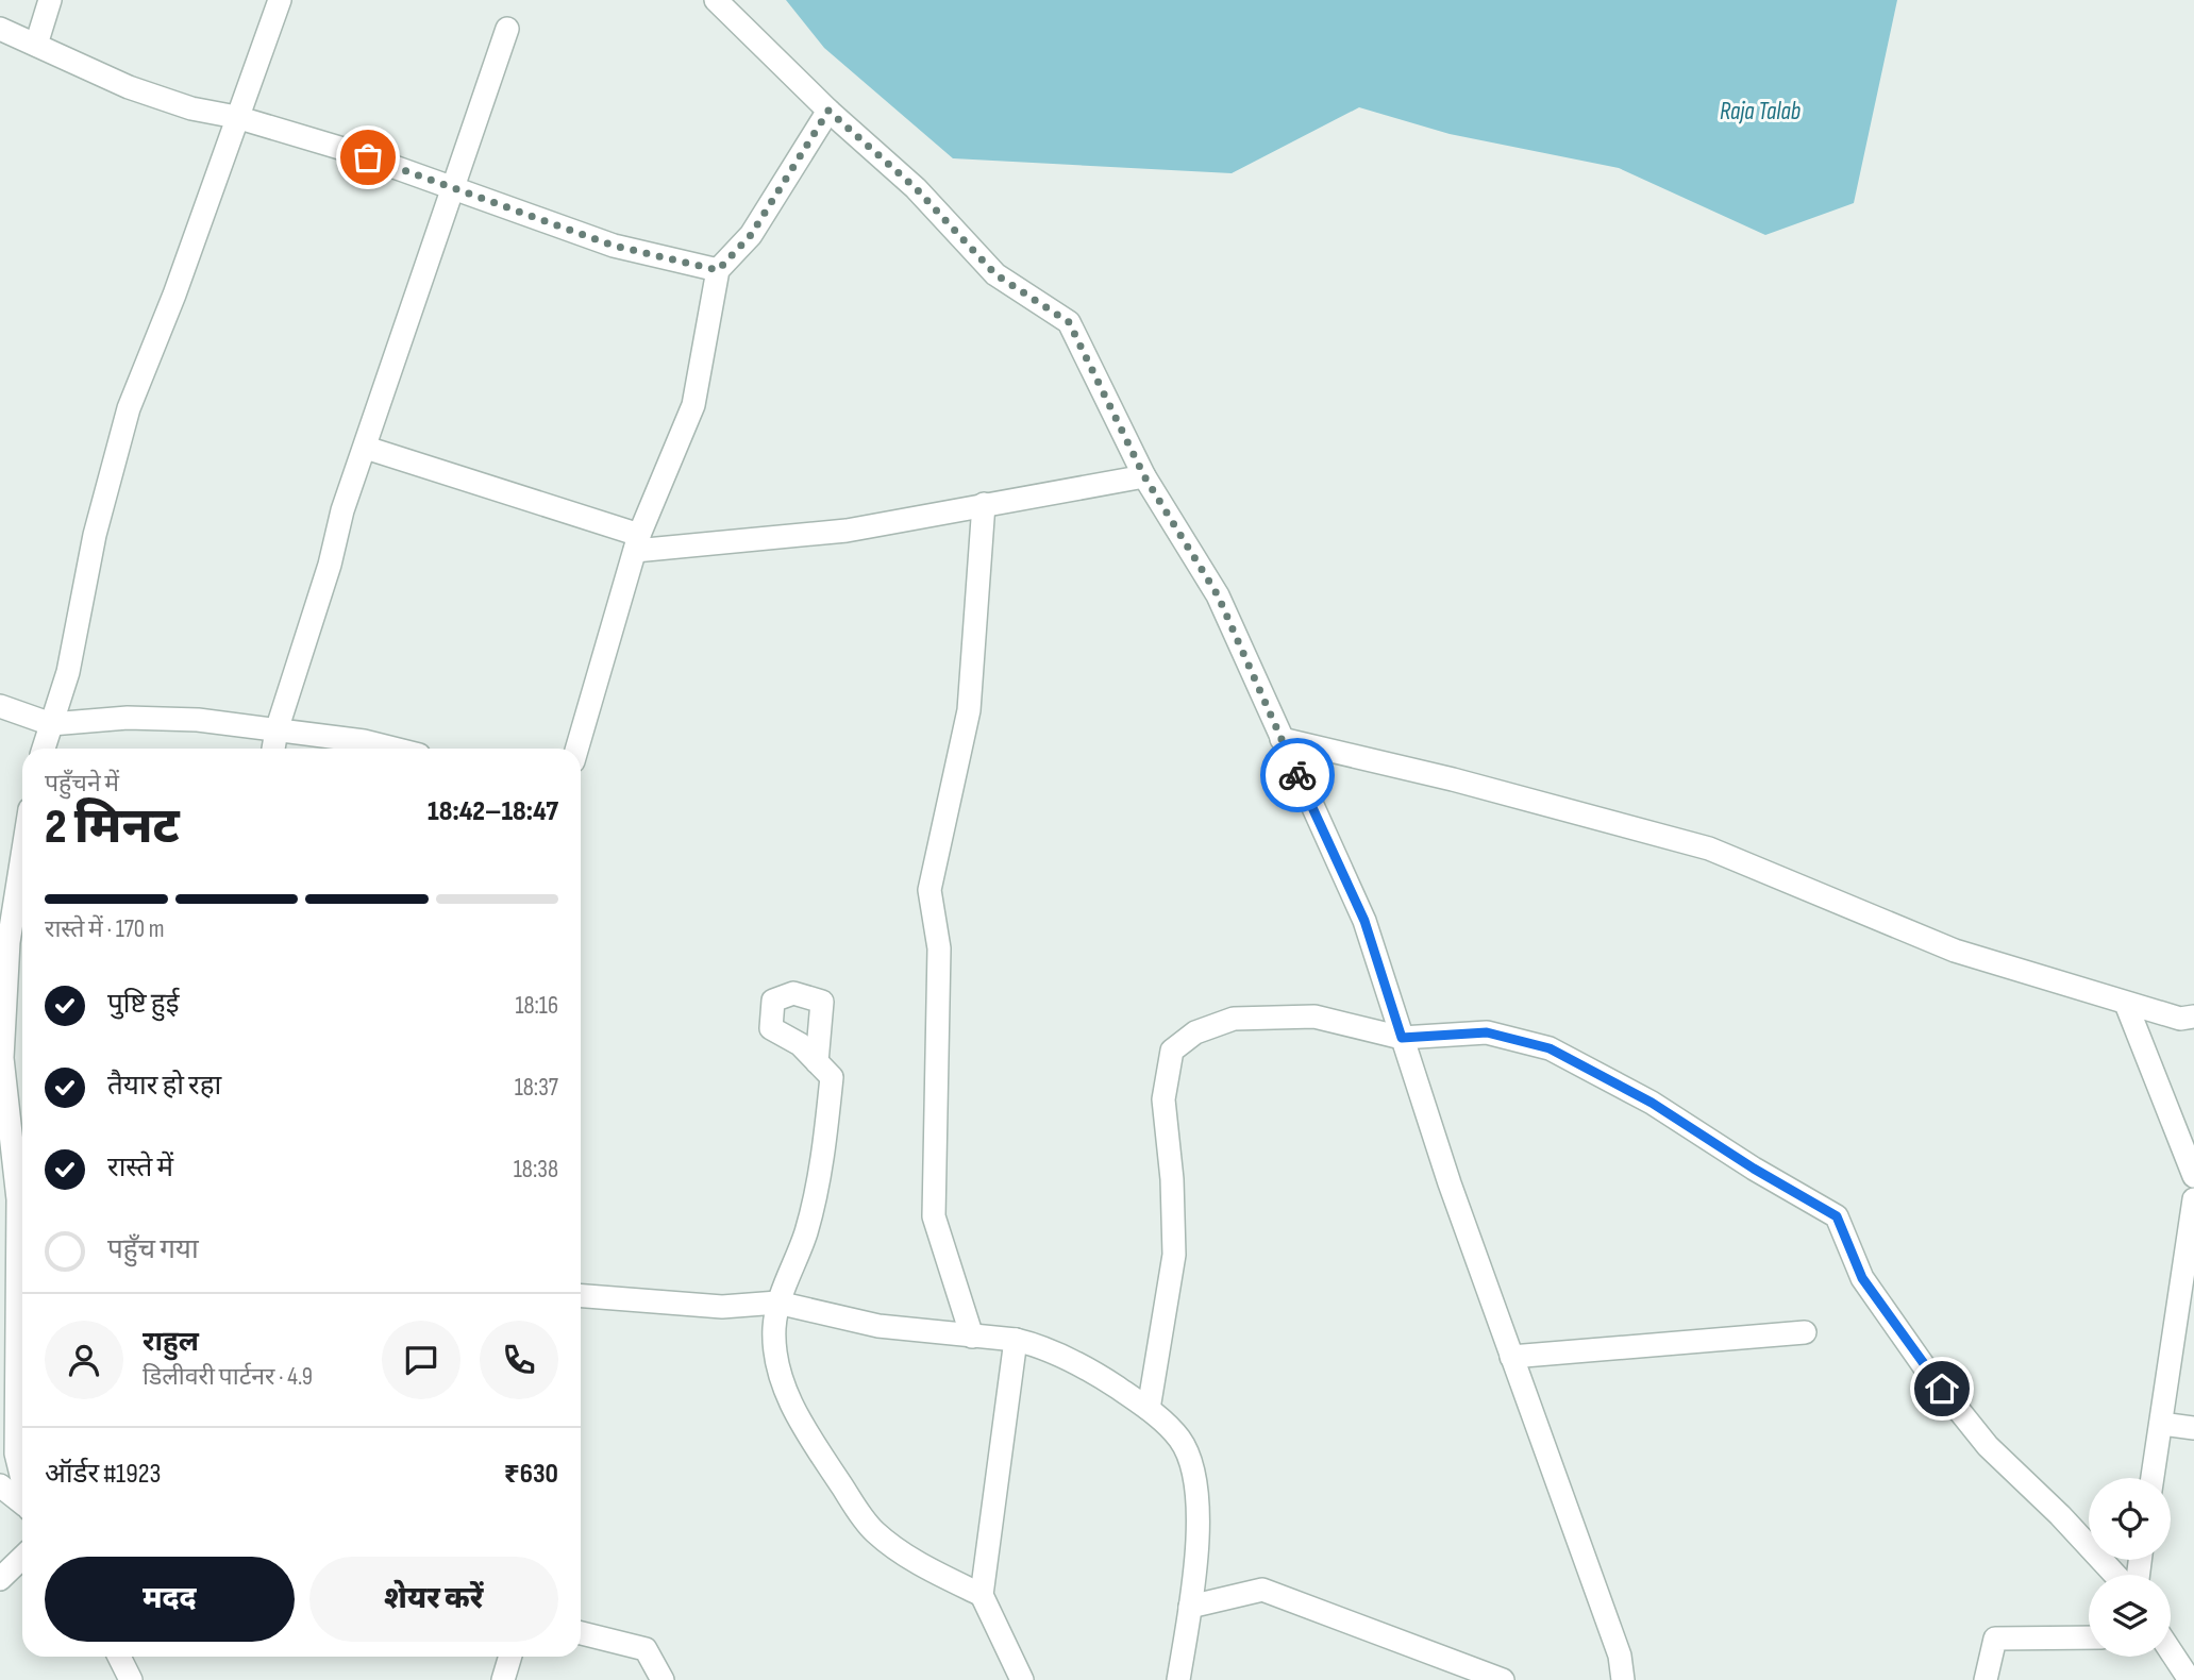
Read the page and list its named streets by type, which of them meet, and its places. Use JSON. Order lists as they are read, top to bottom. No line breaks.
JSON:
{"water":["Raja Talab"],"page":{"heading":["2 मिनट","पहुँचने में","18:42–18:47"],"panel":["राहुल","डिलीवरी पार्टनर · 4.9","ऑर्डर #1923","₹630"],"bar":"रास्ते में · 170 m","list":[["पुष्टि हुई","18:16"],["तैयार हो रहा","18:37"],["रास्ते में","18:38"],"पहुँच गया"],"buttons":["मदद","शेयर करें"]}}
